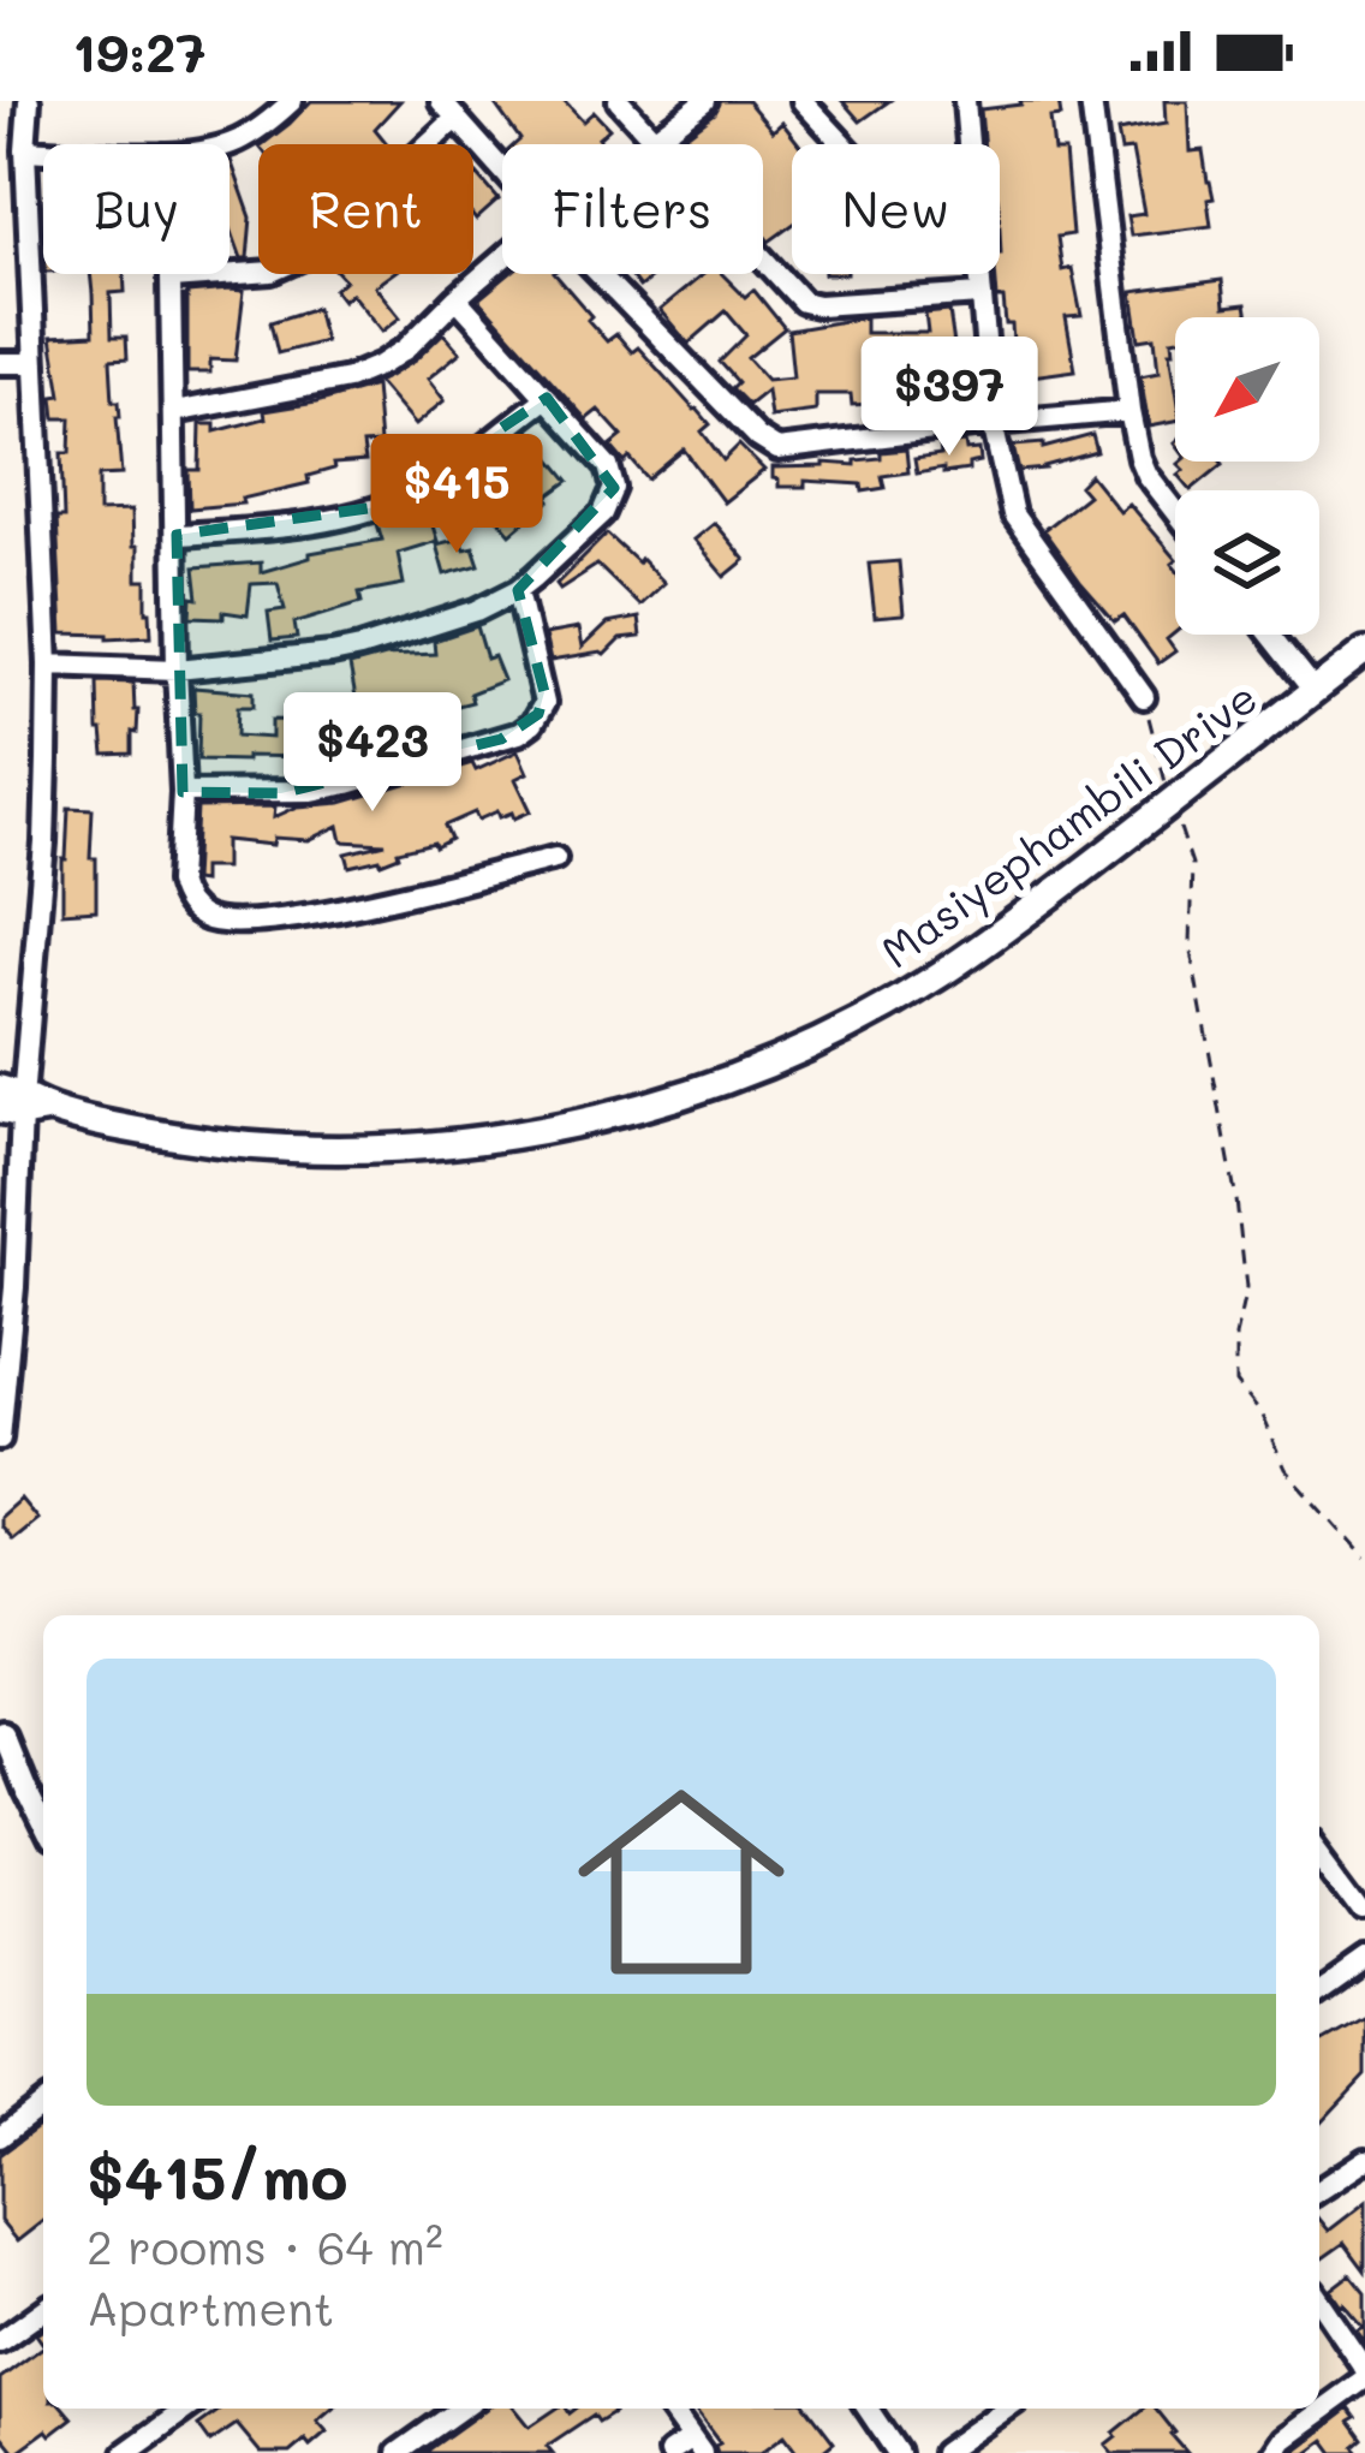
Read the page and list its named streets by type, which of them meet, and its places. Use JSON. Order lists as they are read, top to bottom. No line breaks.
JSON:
{"streets":{"main road":["Masiyephambili Drive"]},"north":"bottom left","page":{"status":"19:27","chip":["Buy","Rent","Filters","New"],"price":["$397","$415","$423"],"list":[{"name":"$415/mo","note":"2 rooms · 64 m² · Apartment"}]}}
